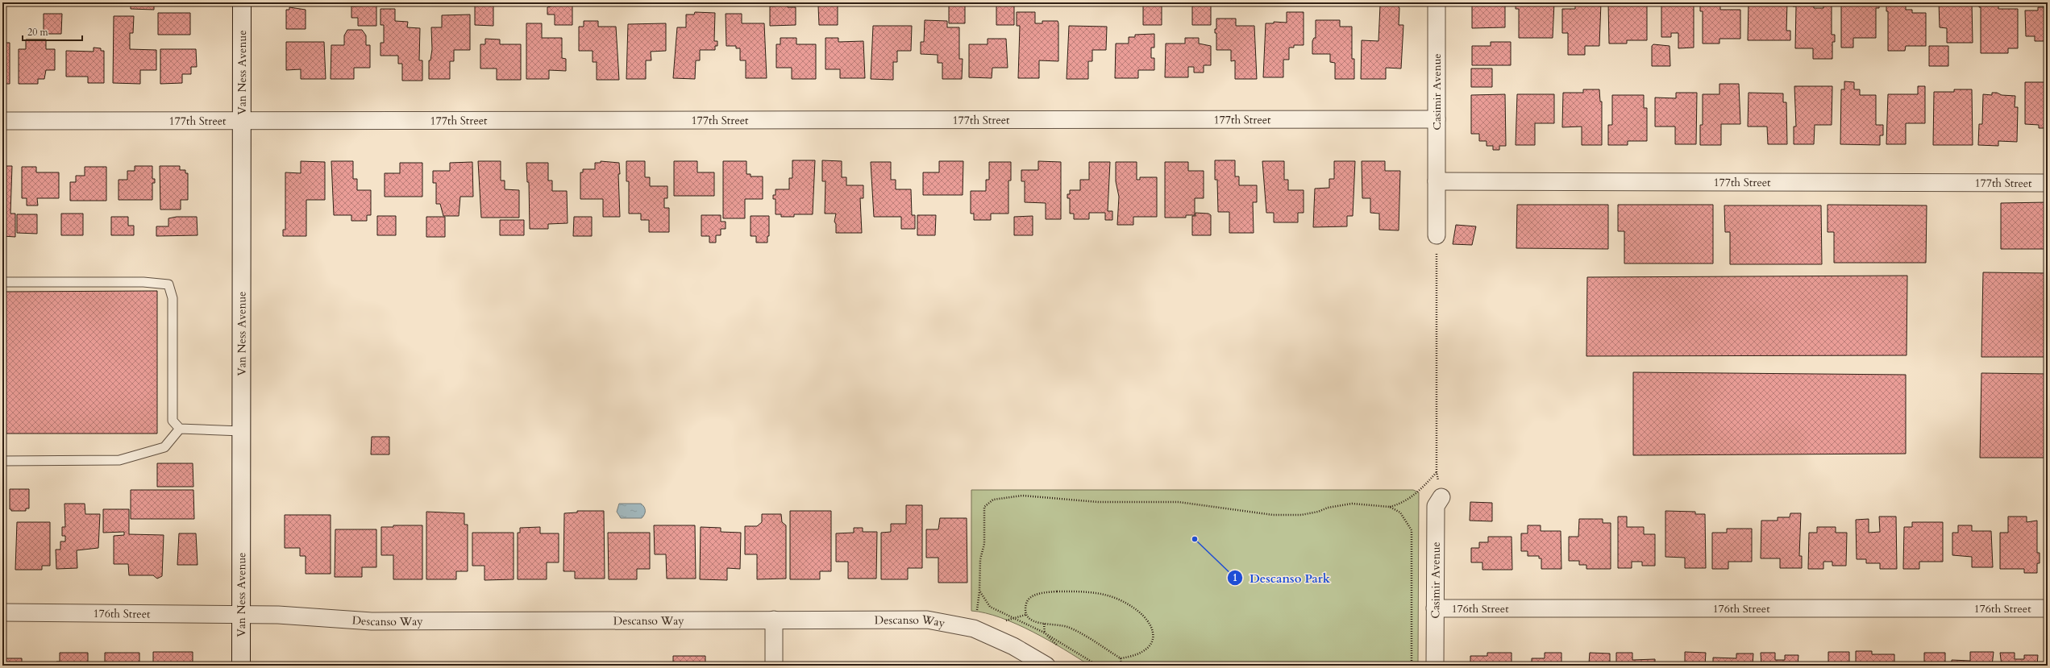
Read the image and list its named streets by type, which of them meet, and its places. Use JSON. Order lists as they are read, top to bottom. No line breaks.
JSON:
{"streets":{"main road":["Van Ness Avenue"],"street":["Casimir Avenue","177th Street","176th Street","Descanso Way"]},"crossings":[["Van Ness Avenue","177th Street"],["Van Ness Avenue","176th Street"],["Van Ness Avenue","Descanso Way"],["Casimir Avenue","177th Street"],["Casimir Avenue","176th Street"],["176th Street","Descanso Way"]],"places":["Descanso Park"],"scale_bar":"20 m"}
